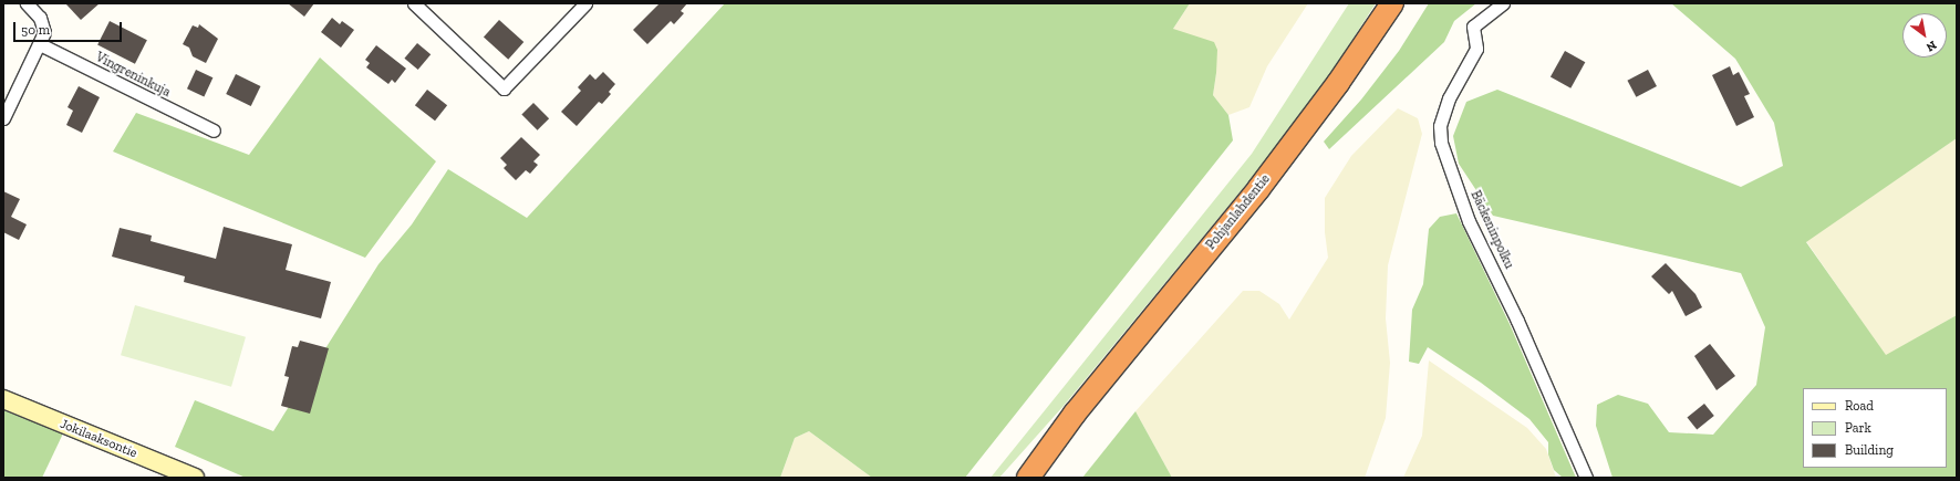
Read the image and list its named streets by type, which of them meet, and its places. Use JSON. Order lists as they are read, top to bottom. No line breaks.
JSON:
{"streets":{"highway":["Pohjanlahdentie"],"street":["Vingreninkuja","Bäckeninpolku","Jokilaaksontie"]},"legend":["Road","Park","Building"],"scale_bar":"50 m","north":"bottom right"}
